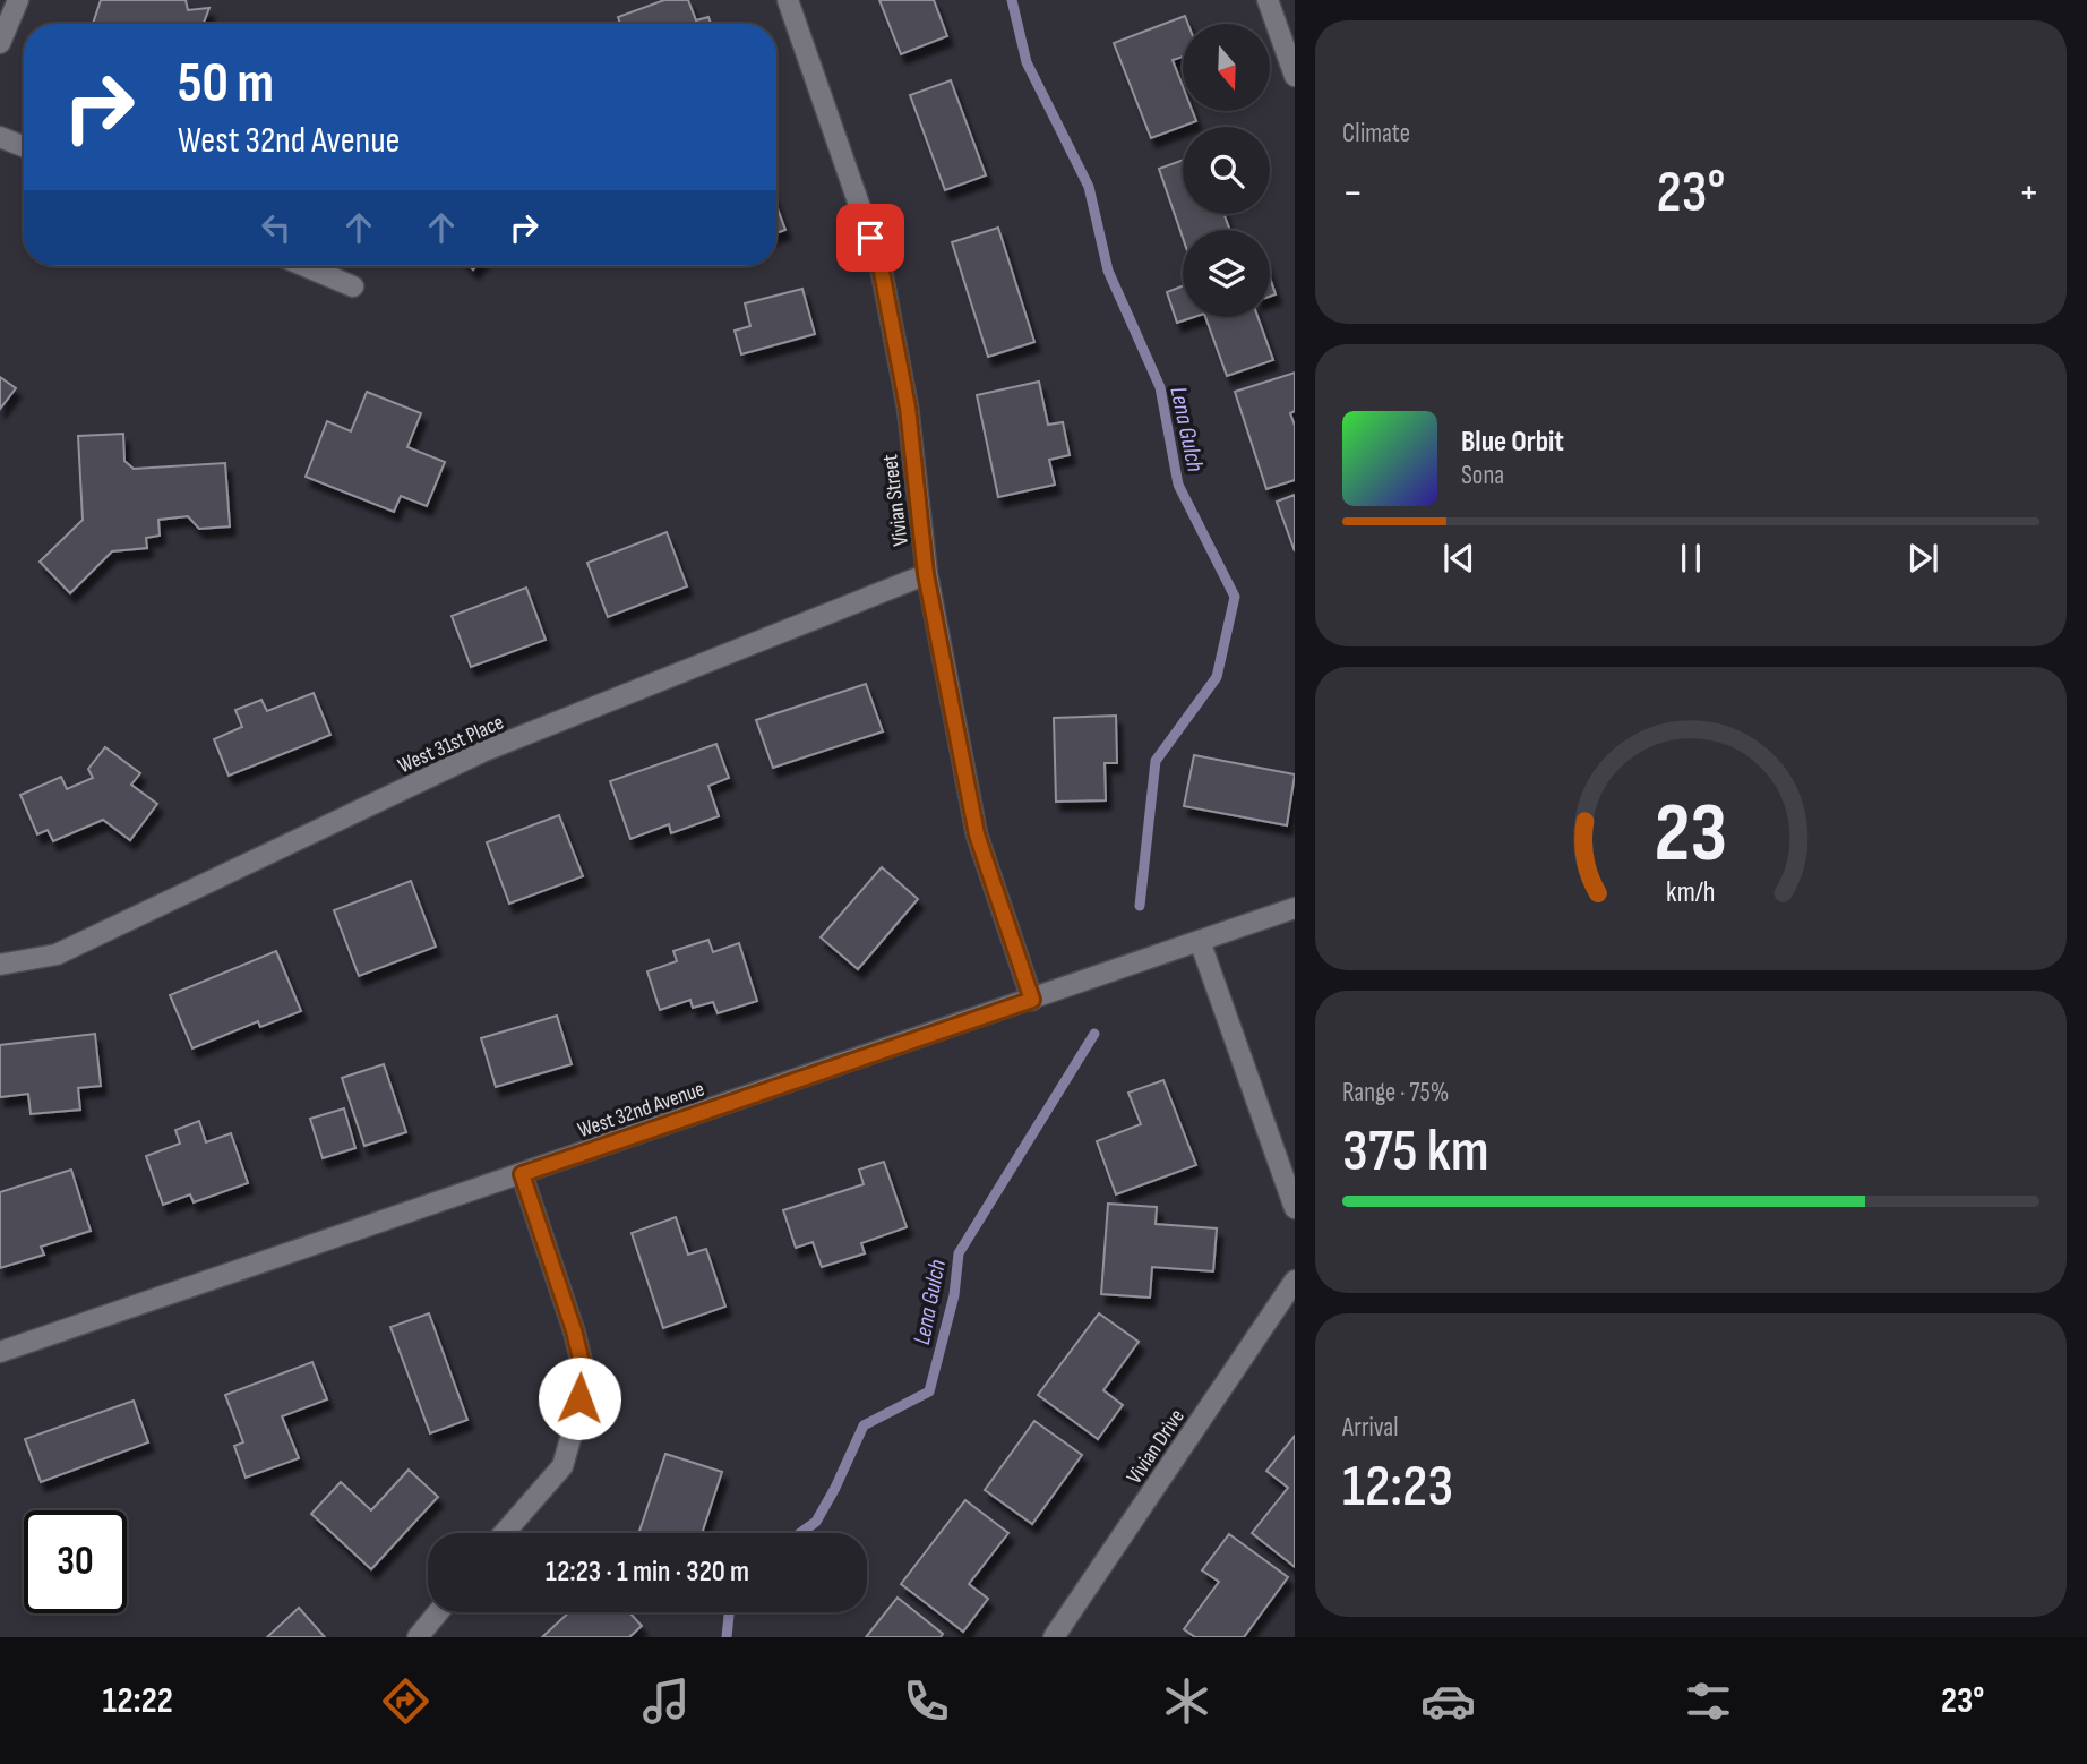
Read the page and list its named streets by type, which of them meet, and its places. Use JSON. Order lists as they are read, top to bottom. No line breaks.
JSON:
{"streets":{"street":["Vivian Street","West 31st Place","West 32nd Avenue","Vivian Drive"]},"crossings":[["Vivian Street","West 31st Place"],["Vivian Street","West 32nd Avenue"]],"water":["Lena Gulch"],"north":"bottom","page":{"tile":["Climate",["Range · 75%","375 km"],["Arrival","12:23"]],"turn":["50 m","West 32nd Avenue"],"heat":["−","23°","+"],"song":["Blue Orbit","Sona"],"limit":"30","trip":"12:23 · 1 min · 320 m","tabs":["12:22","23°"],"gauge":["23","km/h"]}}
